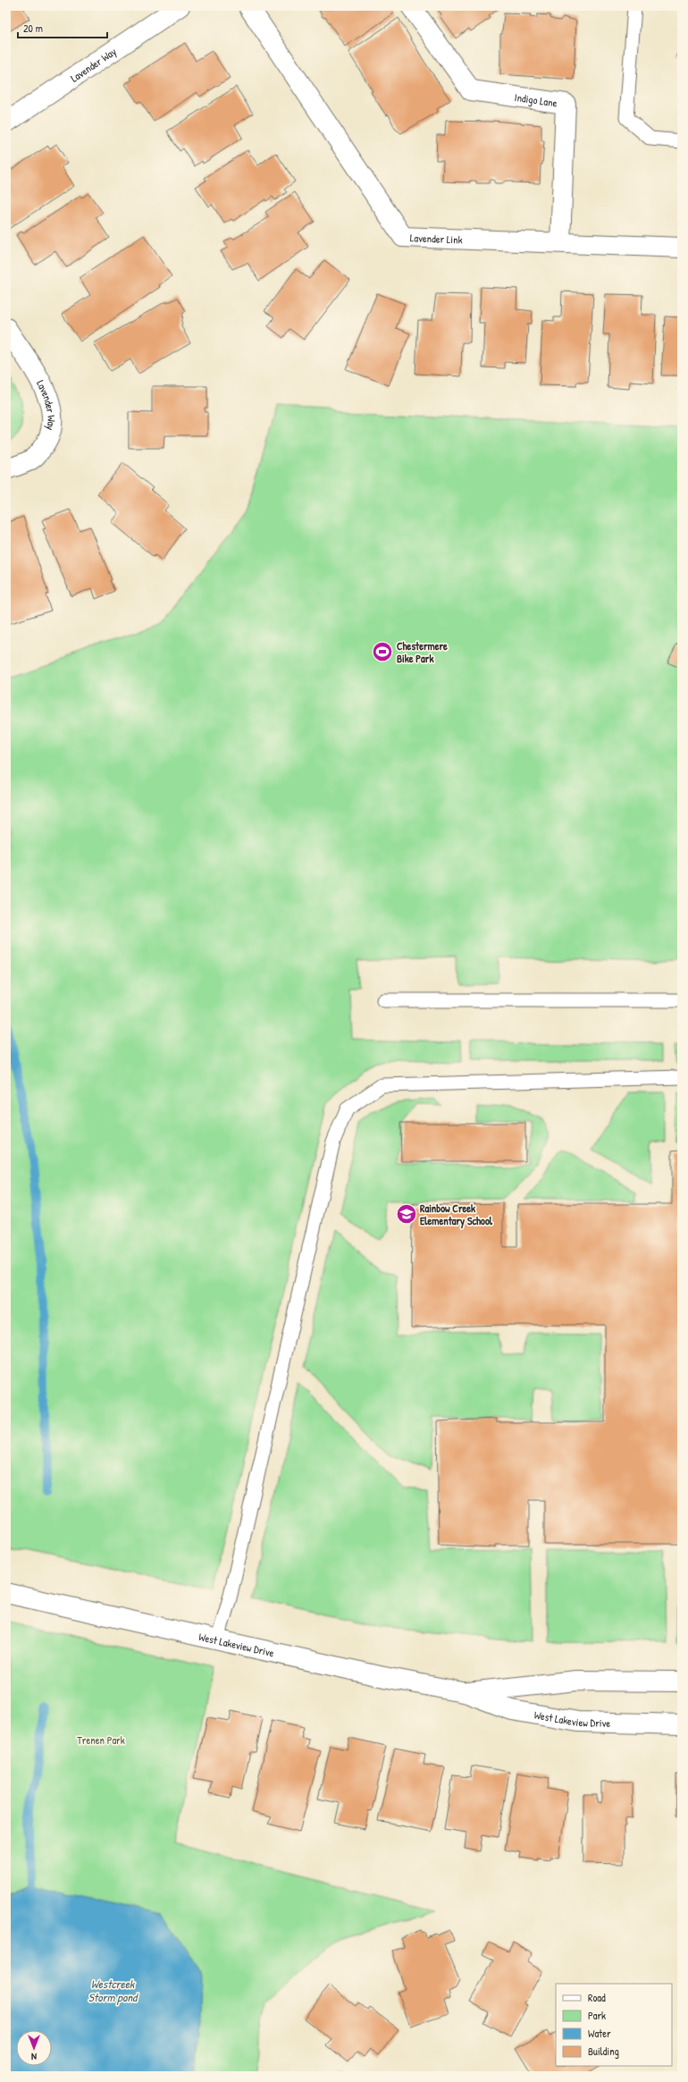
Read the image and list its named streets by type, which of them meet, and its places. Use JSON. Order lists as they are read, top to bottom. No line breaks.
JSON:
{"streets":{"street":["Lavender Way","Indigo Lane","Lavender Link","West Lakeview Drive"]},"crossings":[["Indigo Lane","Lavender Link"]],"water":["Westcreek Storm pond"],"parks":["Trenen Park"],"places":{"sports":["Chestermere Bike Park"],"school or university":["Rainbow Creek Elementary School"]},"legend":["Road","Park","Water","Building"],"scale_bar":"20 m","north":"bottom"}
